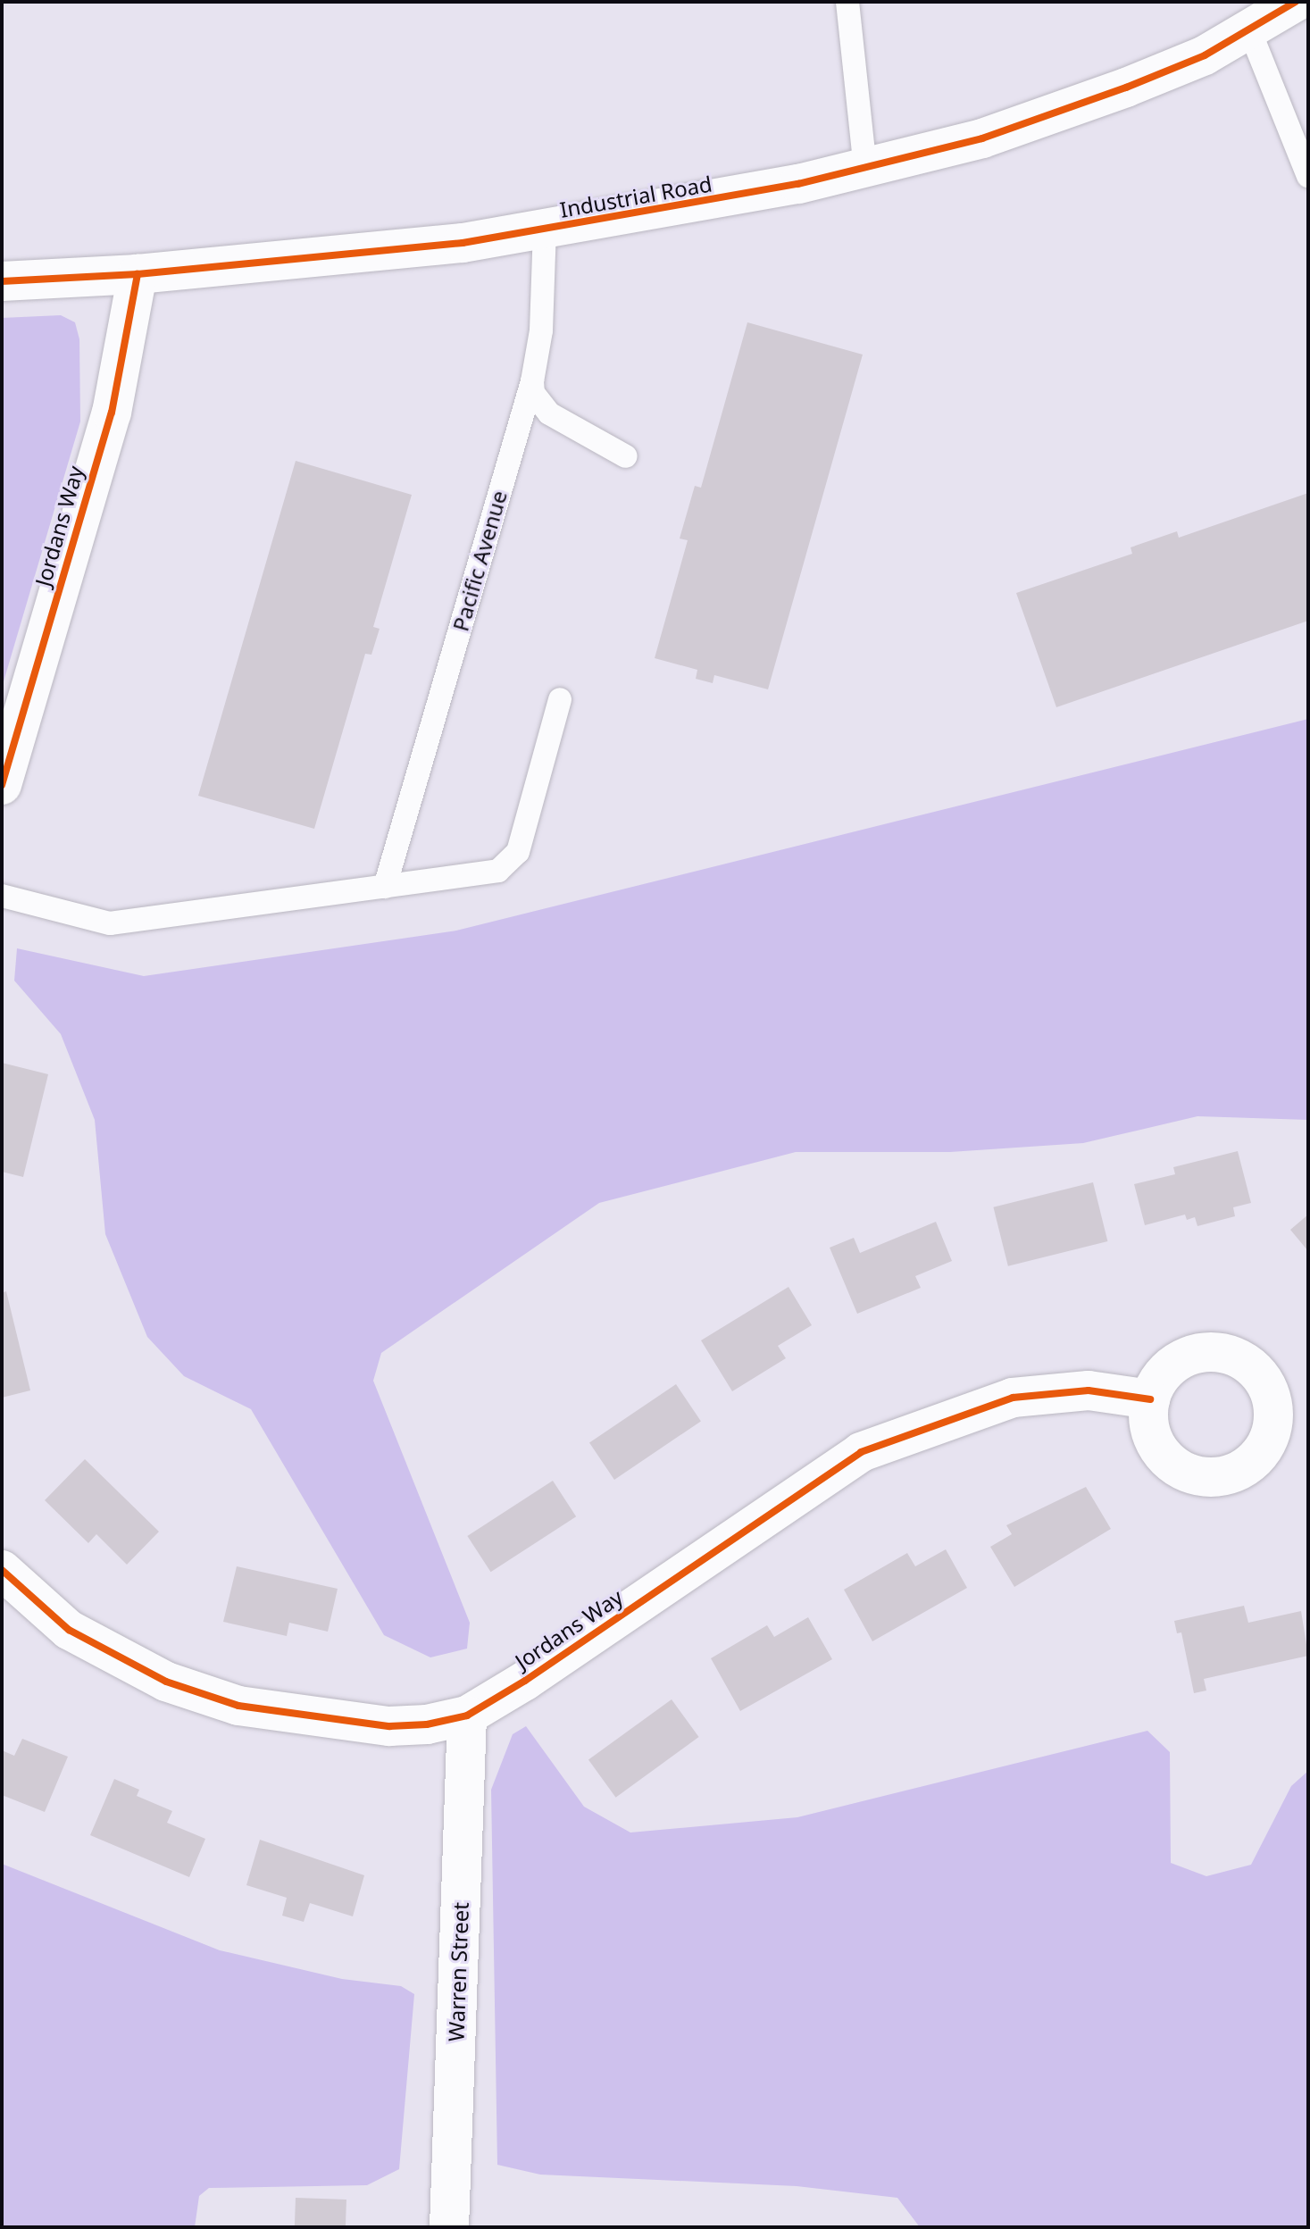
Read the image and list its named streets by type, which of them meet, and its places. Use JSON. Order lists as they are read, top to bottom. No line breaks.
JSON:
{"streets":{"street":["Industrial Road","Jordans Way","Warren Street"],"lane":["Pacific Avenue"]},"crossings":[["Industrial Road","Jordans Way"],["Industrial Road","Pacific Avenue"],["Jordans Way","Warren Street"]]}
